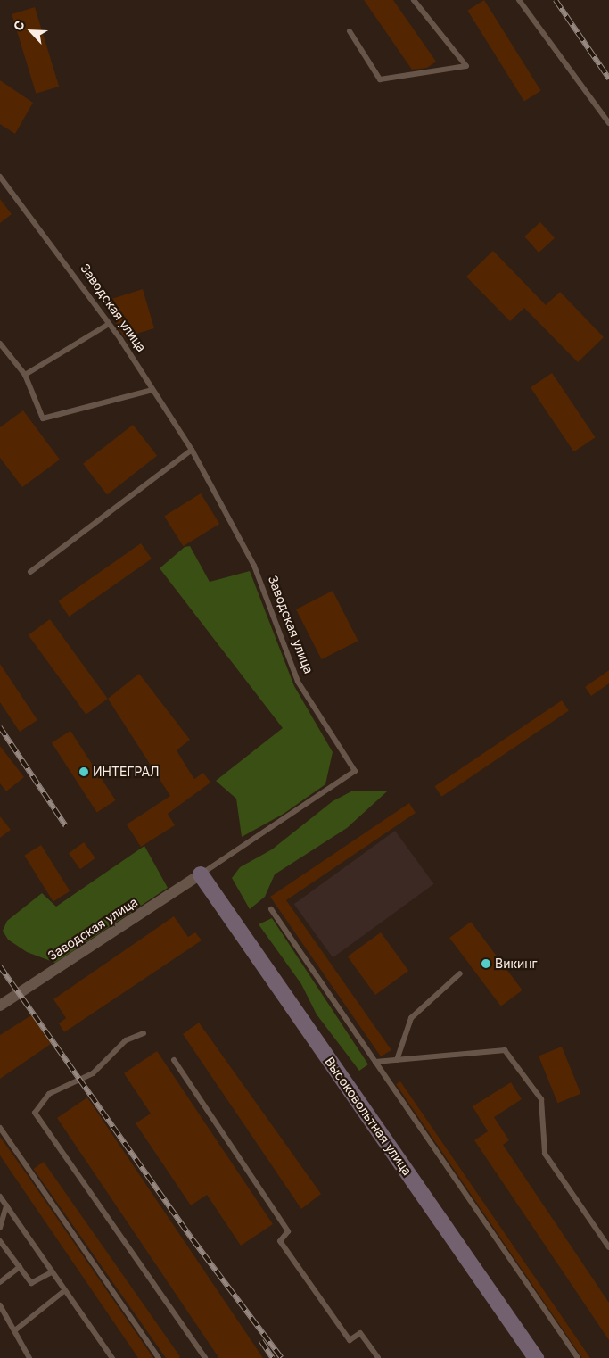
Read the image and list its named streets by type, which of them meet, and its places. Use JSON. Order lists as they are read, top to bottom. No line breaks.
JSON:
{"streets":{"street":["Заводская улица","Высоковольтная улица"]},"crossings":[["Заводская улица","Высоковольтная улица"]],"places":["ИНТЕГРАЛ","Викинг"],"north":"top left"}
